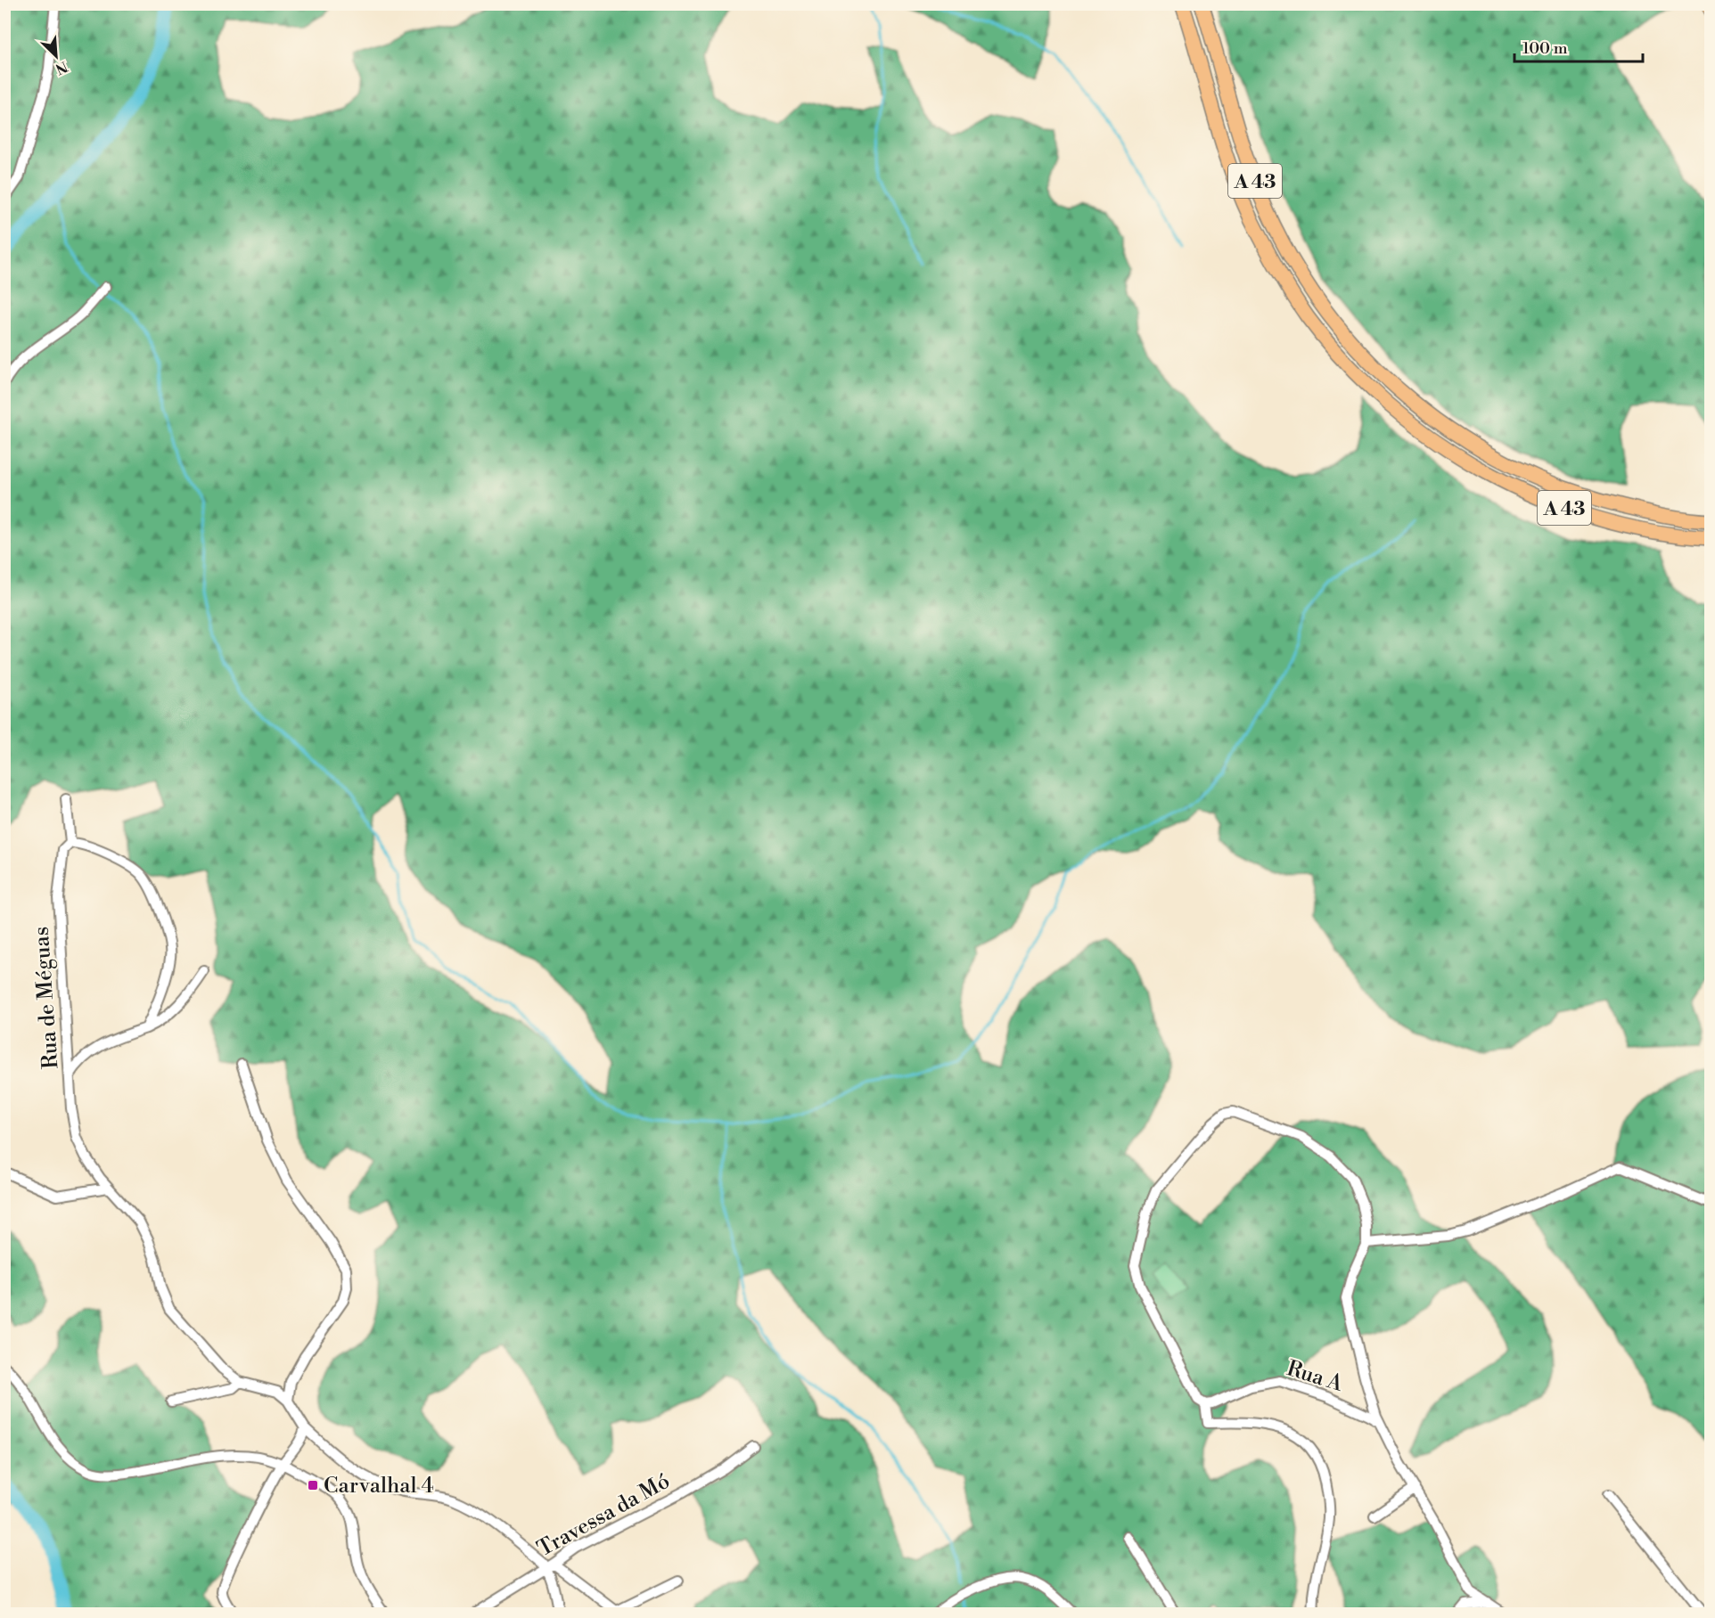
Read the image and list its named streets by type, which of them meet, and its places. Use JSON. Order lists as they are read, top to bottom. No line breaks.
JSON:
{"streets":{"highway":["A 43"],"street":["Rua de Méguas","Rua A","Travessa da Mó"]},"places":{"transit":["Carvalhal 4"]},"scale_bar":"100 m","north":"bottom right"}
